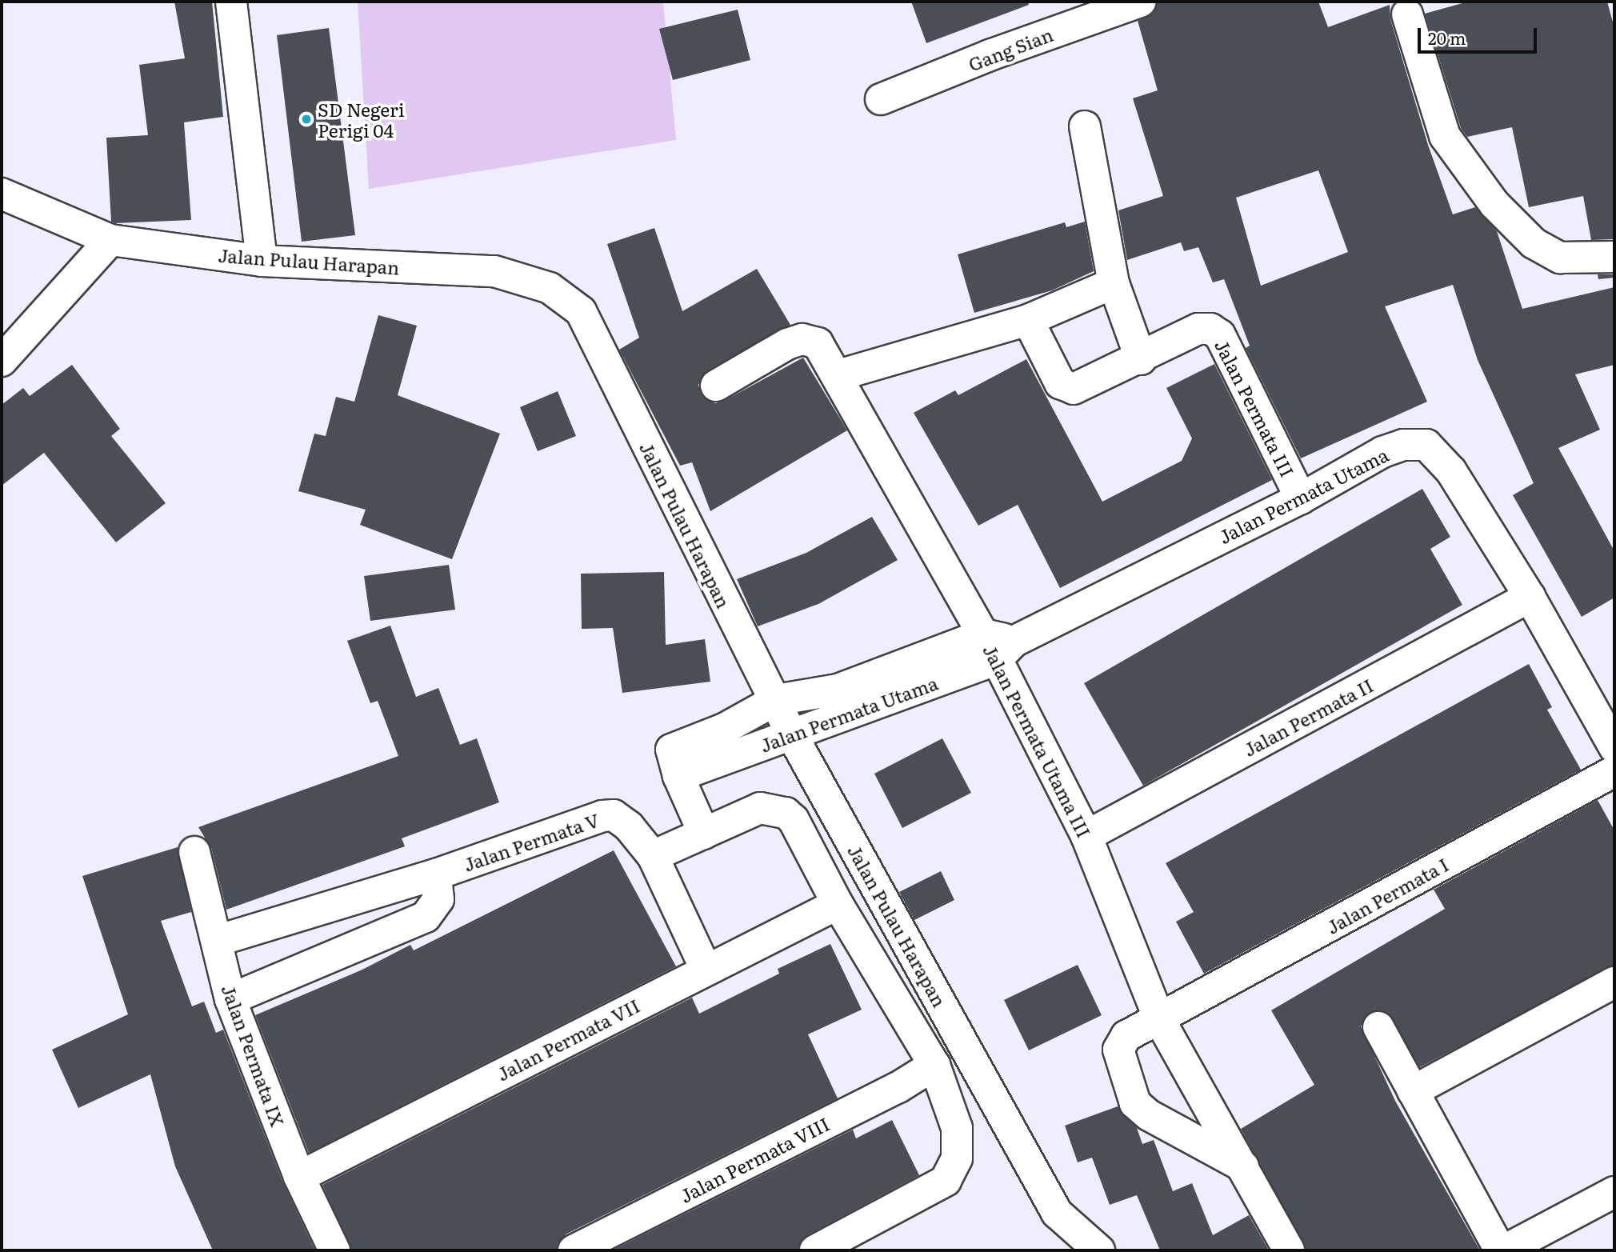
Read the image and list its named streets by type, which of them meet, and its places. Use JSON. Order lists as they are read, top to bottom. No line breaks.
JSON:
{"streets":{"street":["Gang Sian","Jalan Pulau Harapan","Jalan Permata III","Jalan Permata Utama","Jalan Permata II","Jalan Permata Utama III","Jalan Permata V","Jalan Permata I","Jalan Permata VII","Jalan Permata IX","Jalan Permata VIII"]},"crossings":[["Jalan Pulau Harapan","Jalan Permata Utama"],["Jalan Permata III","Jalan Permata Utama"],["Jalan Permata Utama","Jalan Permata II"],["Jalan Permata Utama","Jalan Permata Utama III"],["Jalan Permata II","Jalan Permata Utama III"],["Jalan Permata Utama III","Jalan Permata I"],["Jalan Permata V","Jalan Permata VII"],["Jalan Permata V","Jalan Permata IX"],["Jalan Permata VII","Jalan Permata IX"]],"places":["SD Negeri Perigi 04"],"scale_bar":"20 m"}
